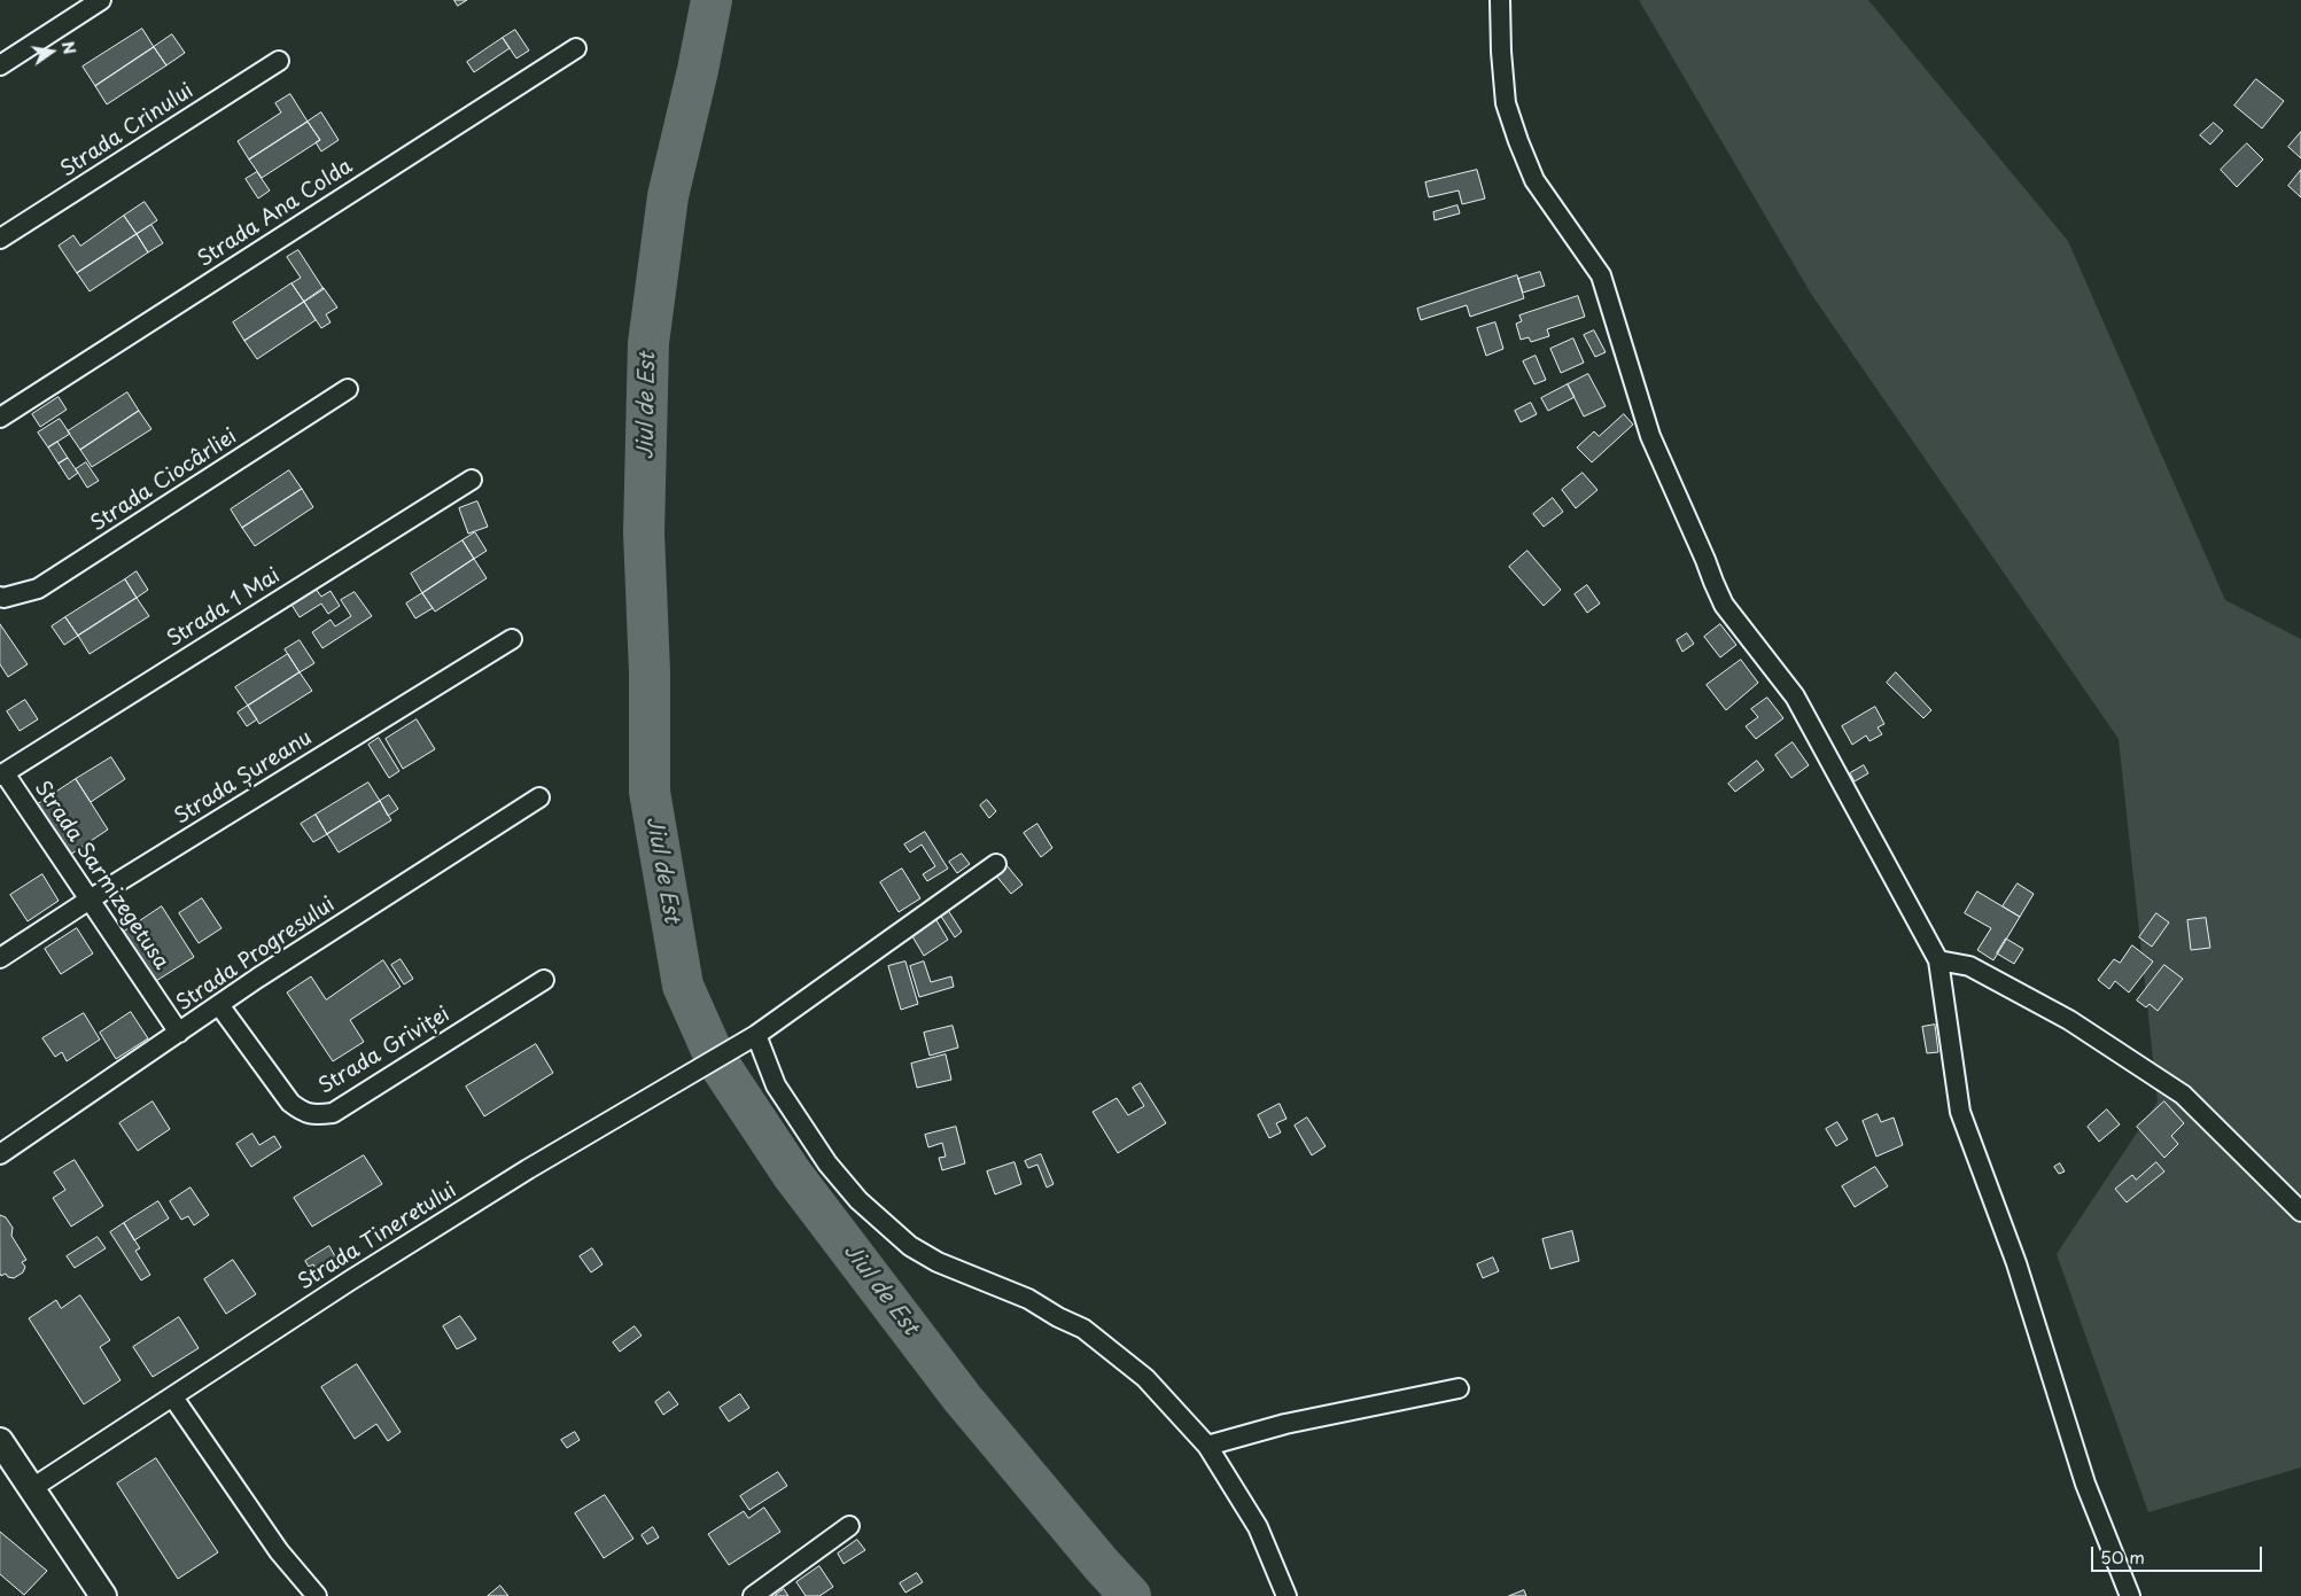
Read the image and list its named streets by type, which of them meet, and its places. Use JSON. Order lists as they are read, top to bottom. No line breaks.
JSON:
{"streets":{"street":["Strada Crinului","Strada Ana Colda","Strada Ciocârliei","Strada 1 Mai","Strada Șureanu","Strada Sarmizegetusa","Strada Progresului","Strada Griviței","Strada Tineretului"]},"crossings":[["Strada 1 Mai","Strada Sarmizegetusa"],["Strada Șureanu","Strada Sarmizegetusa"],["Strada Sarmizegetusa","Strada Progresului"],["Strada Progresului","Strada Griviței"]],"water":["Jiul de Est"],"scale_bar":"50 m","north":"right"}
